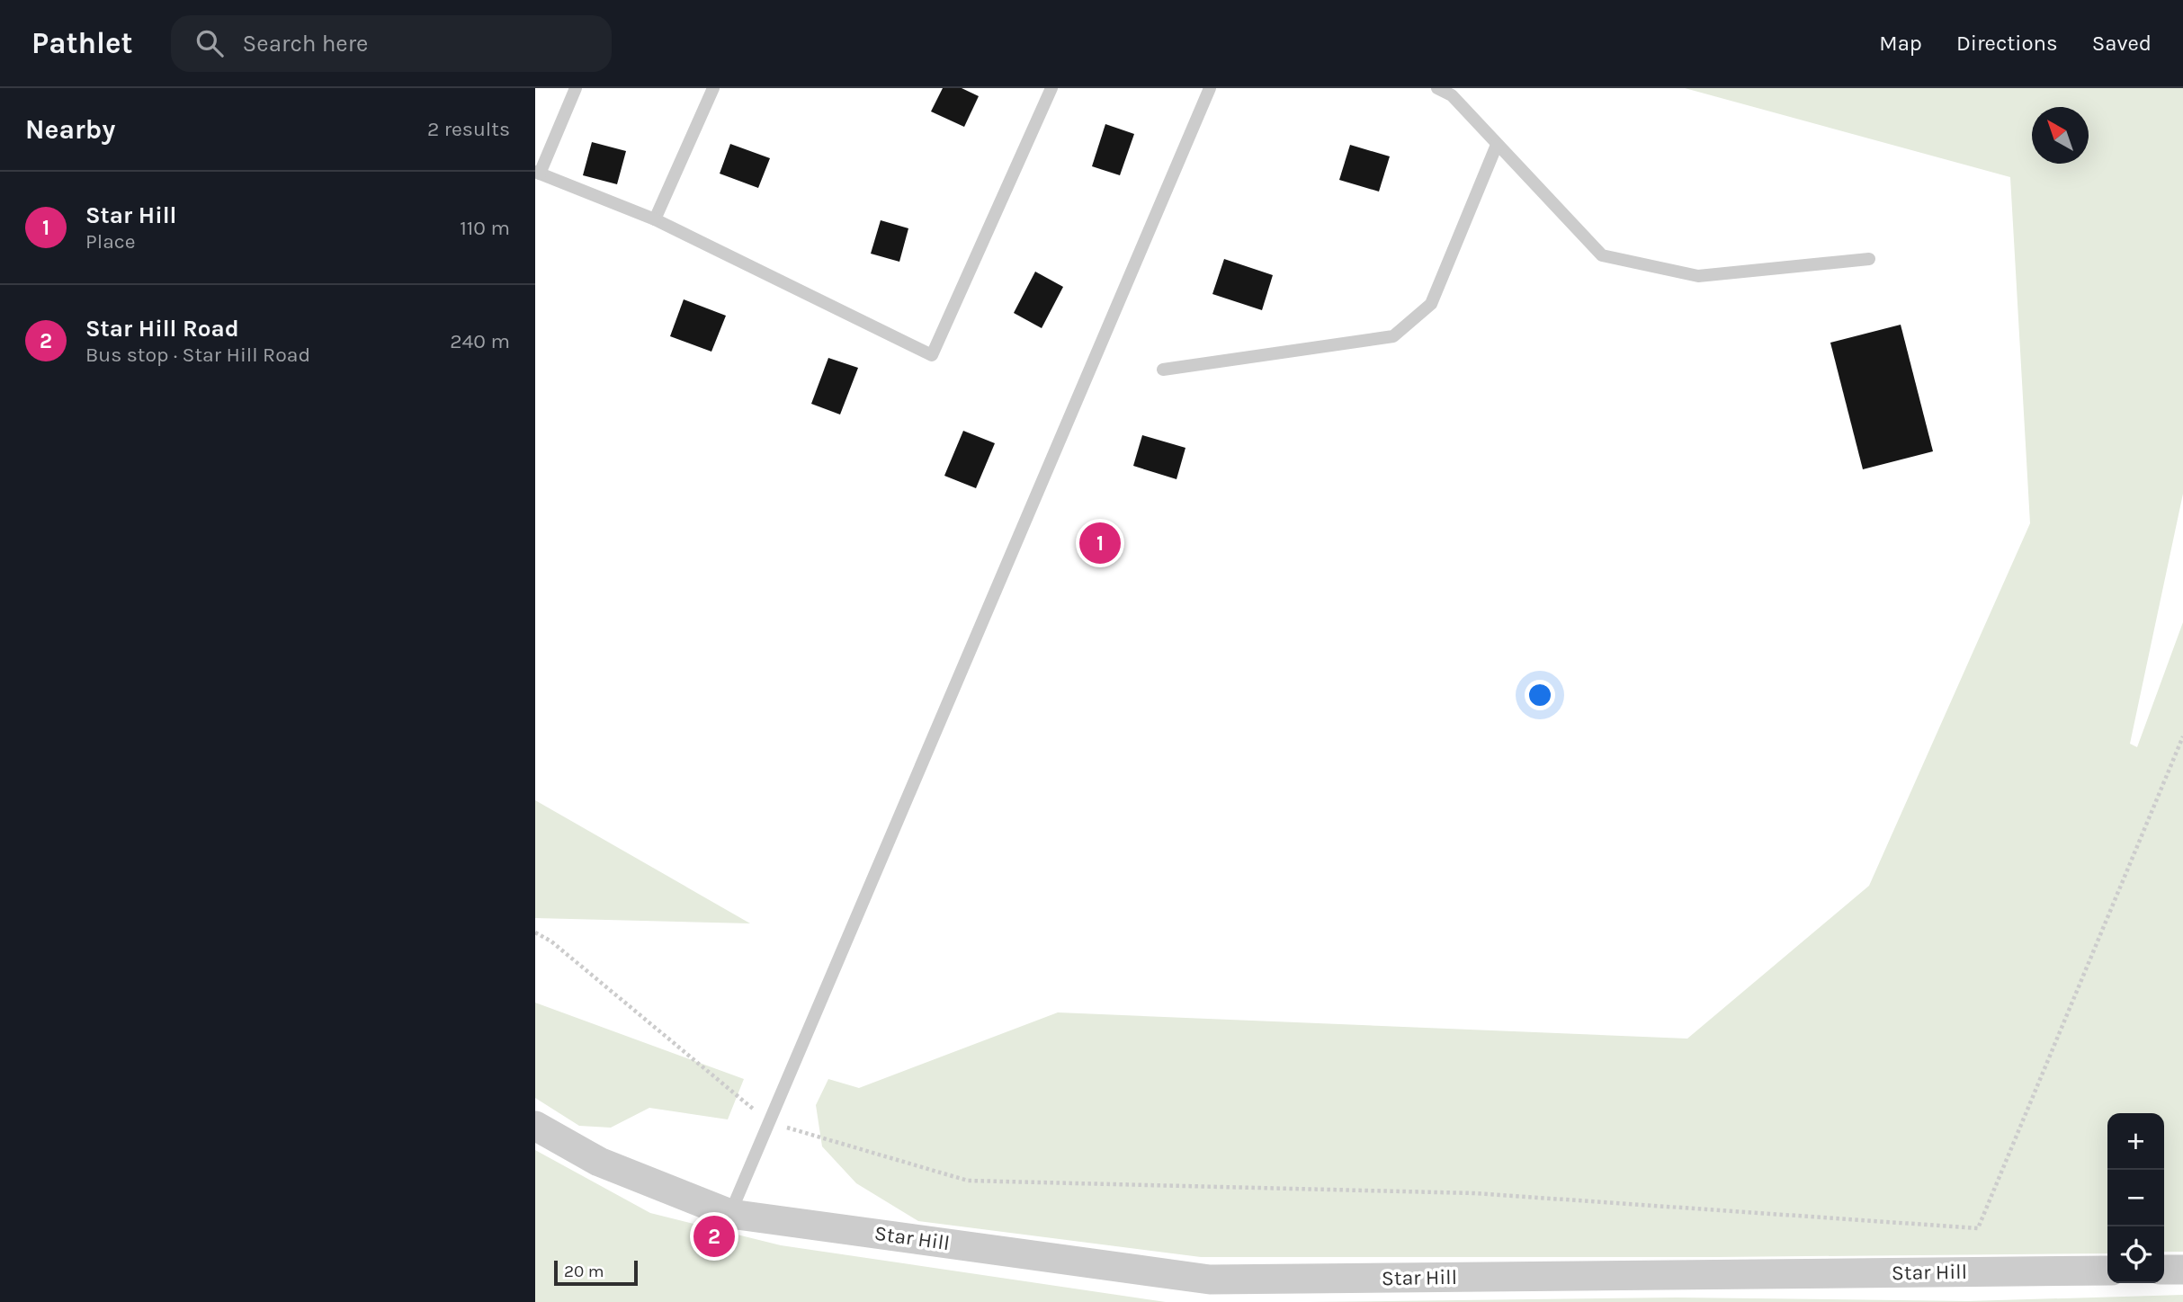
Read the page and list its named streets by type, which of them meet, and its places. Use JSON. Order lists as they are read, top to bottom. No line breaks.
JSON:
{"streets":{"street":["Star Hill"]},"scale_bar":"20 m","north":"top left","page":{"header":"Pathlet","search":"Search here","nav":["Map","Directions","Saved"],"heading":["Nearby","2 results"],"list":[{"mark":"1","name":"Star Hill","note":"Place","value":"110 m"},{"mark":"2","name":"Star Hill Road","note":"Bus stop · Star Hill Road","value":"240 m"}],"pins":["1","2"],"map_buttons":["+","−"],"scale":"20 m"}}
